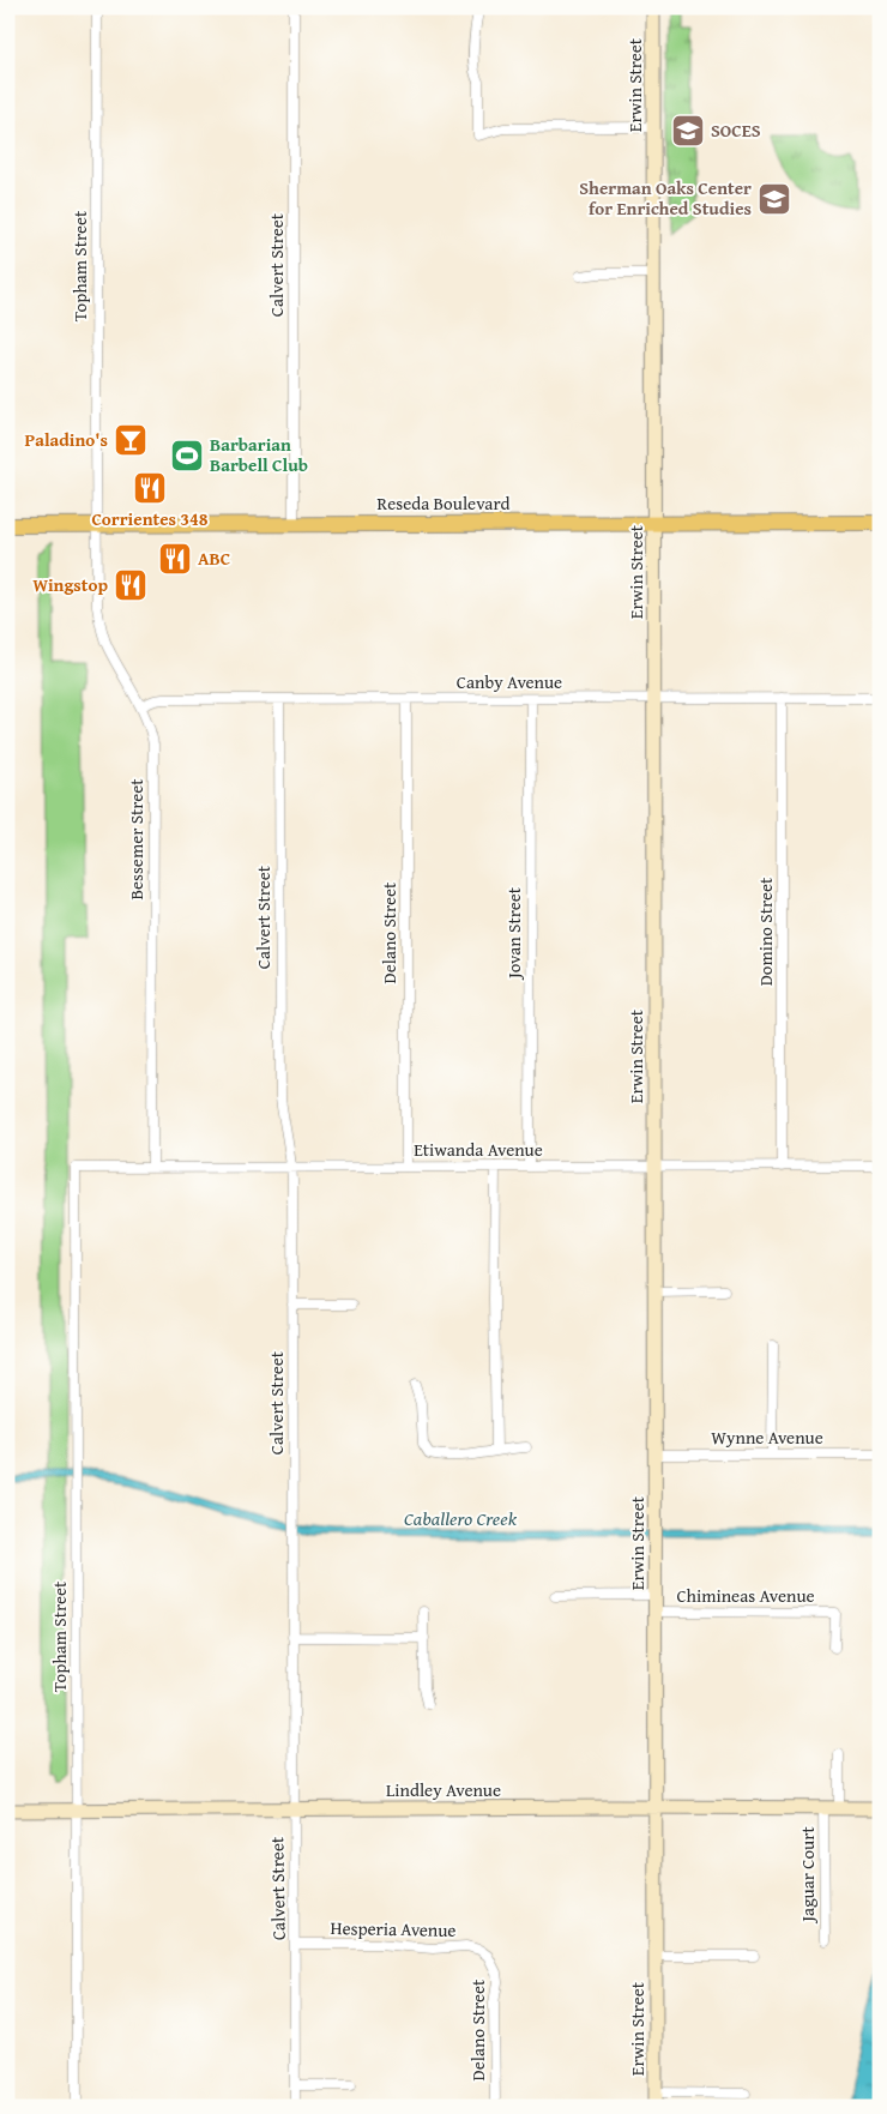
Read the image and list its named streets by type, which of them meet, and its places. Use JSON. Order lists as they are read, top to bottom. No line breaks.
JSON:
{"streets":{"main road":["Reseda Boulevard"],"street":["Erwin Street","Calvert Street","Topham Street","Canby Avenue","Bessemer Street","Domino Street","Delano Street","Jovan Street","Etiwanda Avenue","Wynne Avenue","Chimineas Avenue","Lindley Avenue","Jaguar Court","Hesperia Avenue"]},"crossings":[["Erwin Street","Reseda Boulevard"],["Erwin Street","Canby Avenue"],["Erwin Street","Etiwanda Avenue"],["Erwin Street","Wynne Avenue"],["Erwin Street","Chimineas Avenue"],["Erwin Street","Lindley Avenue"],["Calvert Street","Reseda Boulevard"],["Calvert Street","Canby Avenue"],["Calvert Street","Etiwanda Avenue"],["Calvert Street","Lindley Avenue"],["Calvert Street","Hesperia Avenue"],["Topham Street","Reseda Boulevard"],["Topham Street","Bessemer Street"],["Topham Street","Etiwanda Avenue"],["Topham Street","Lindley Avenue"],["Reseda Boulevard","Bessemer Street"],["Canby Avenue","Bessemer Street"],["Canby Avenue","Domino Street"],["Canby Avenue","Delano Street"],["Canby Avenue","Jovan Street"],["Bessemer Street","Etiwanda Avenue"],["Domino Street","Etiwanda Avenue"],["Delano Street","Etiwanda Avenue"],["Delano Street","Hesperia Avenue"],["Jovan Street","Etiwanda Avenue"],["Lindley Avenue","Jaguar Court"]],"water":["Caballero Creek"],"places":{"school or university":["SOCES","Sherman Oaks Center for Enriched Studies"],"bar":["Paladino's"],"sports":["Barbarian Barbell Club"],"restaurant":["Corrientes 348","ABC","Wingstop"]}}
